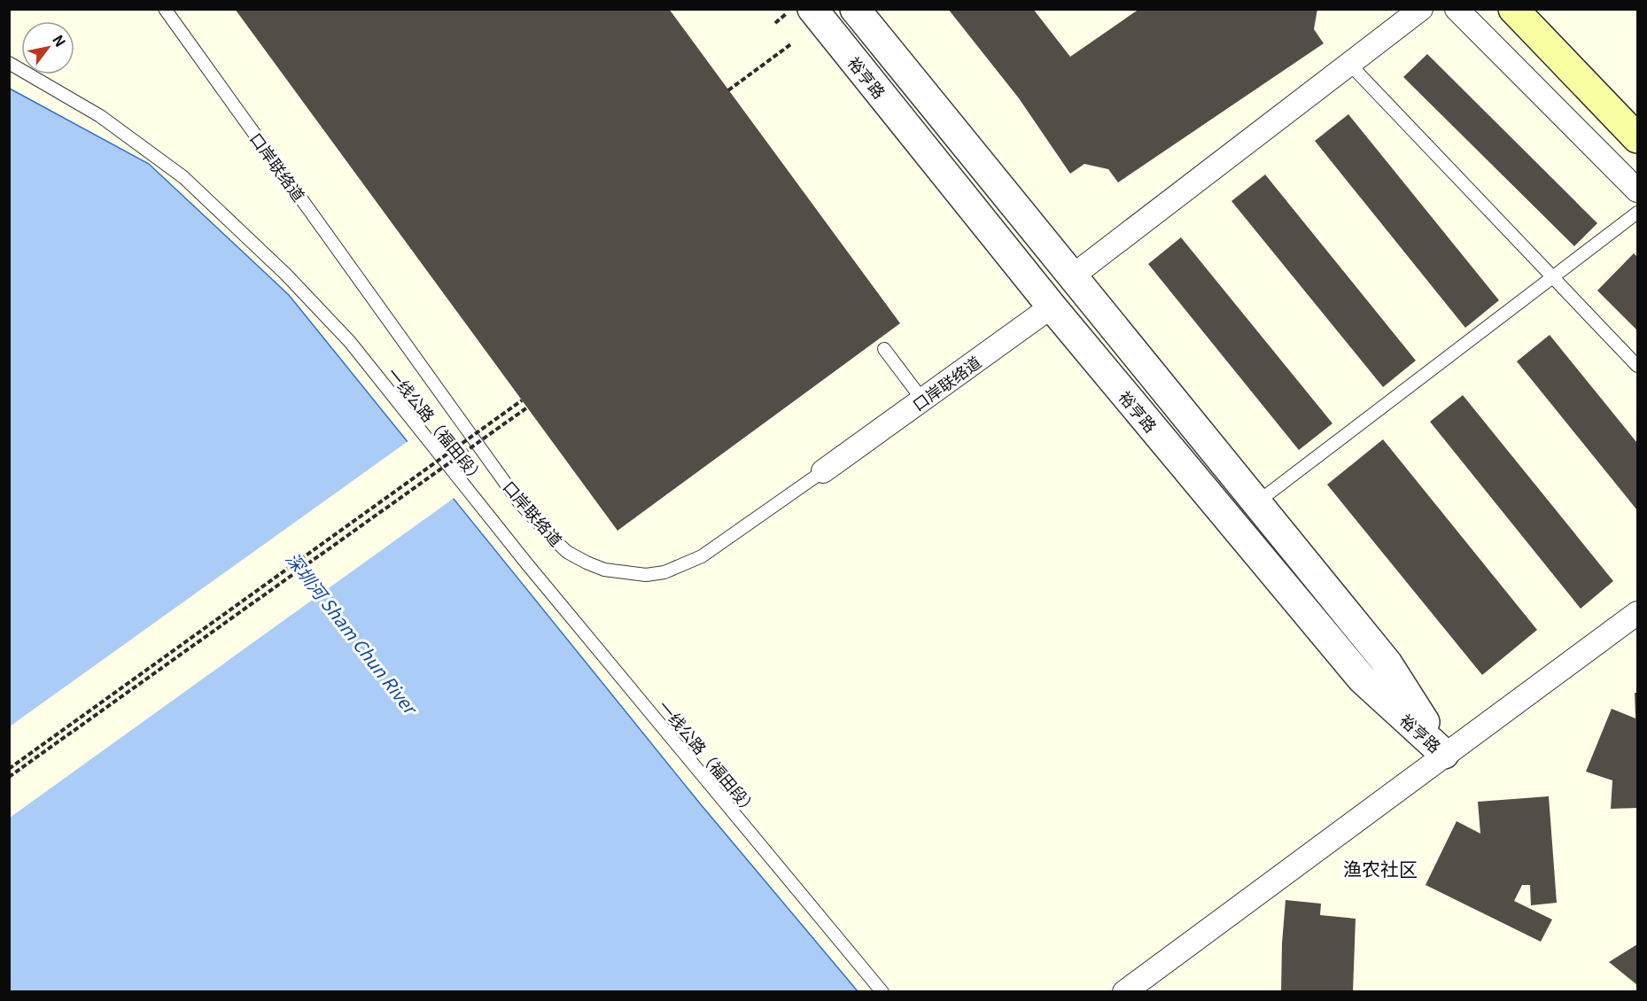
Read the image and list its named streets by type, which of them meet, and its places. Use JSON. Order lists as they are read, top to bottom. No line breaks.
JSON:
{"streets":{"street":["裕亨路","口岸联络道"],"lane":["一线公路（福田段）"]},"crossings":[["裕亨路","口岸联络道"]],"districts":["渔农社区"],"water":["深圳河 Sham Chun River"],"north":"top right"}
